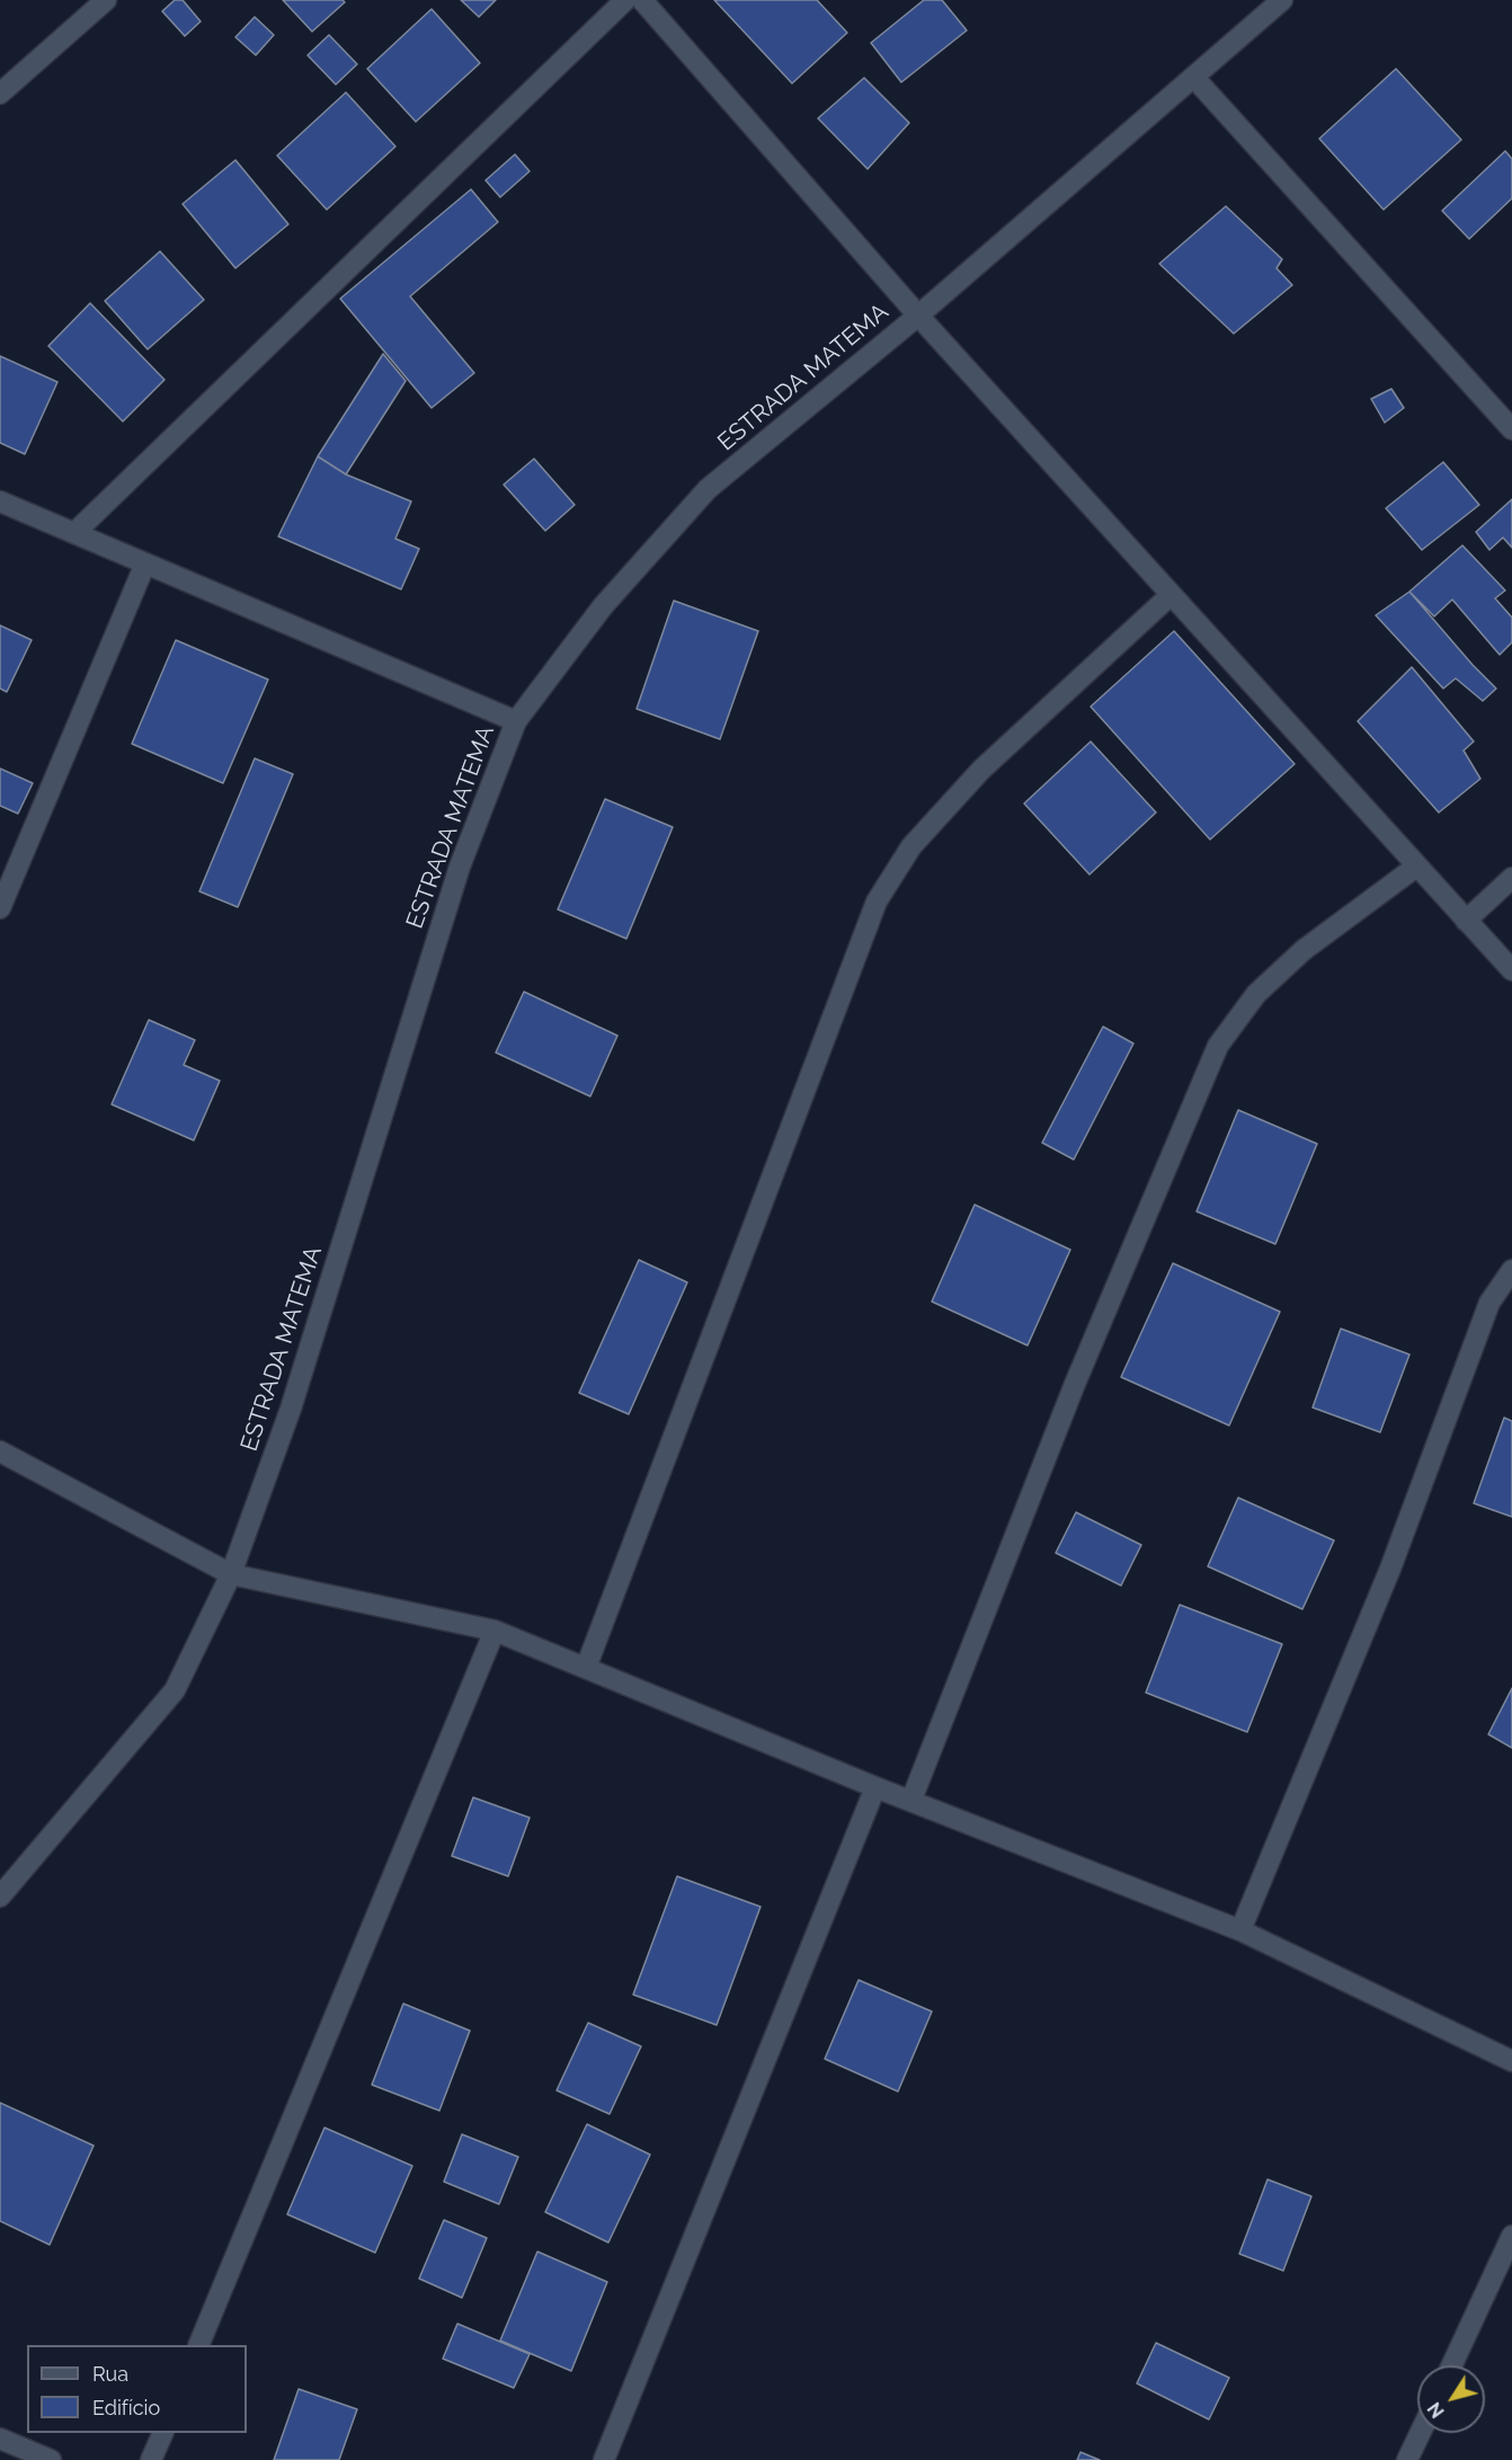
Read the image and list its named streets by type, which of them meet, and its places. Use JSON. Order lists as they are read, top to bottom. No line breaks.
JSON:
{"streets":{"street":["ESTRADA MATEMA"]},"legend":["Rua","Edifício"],"north":"bottom left"}
